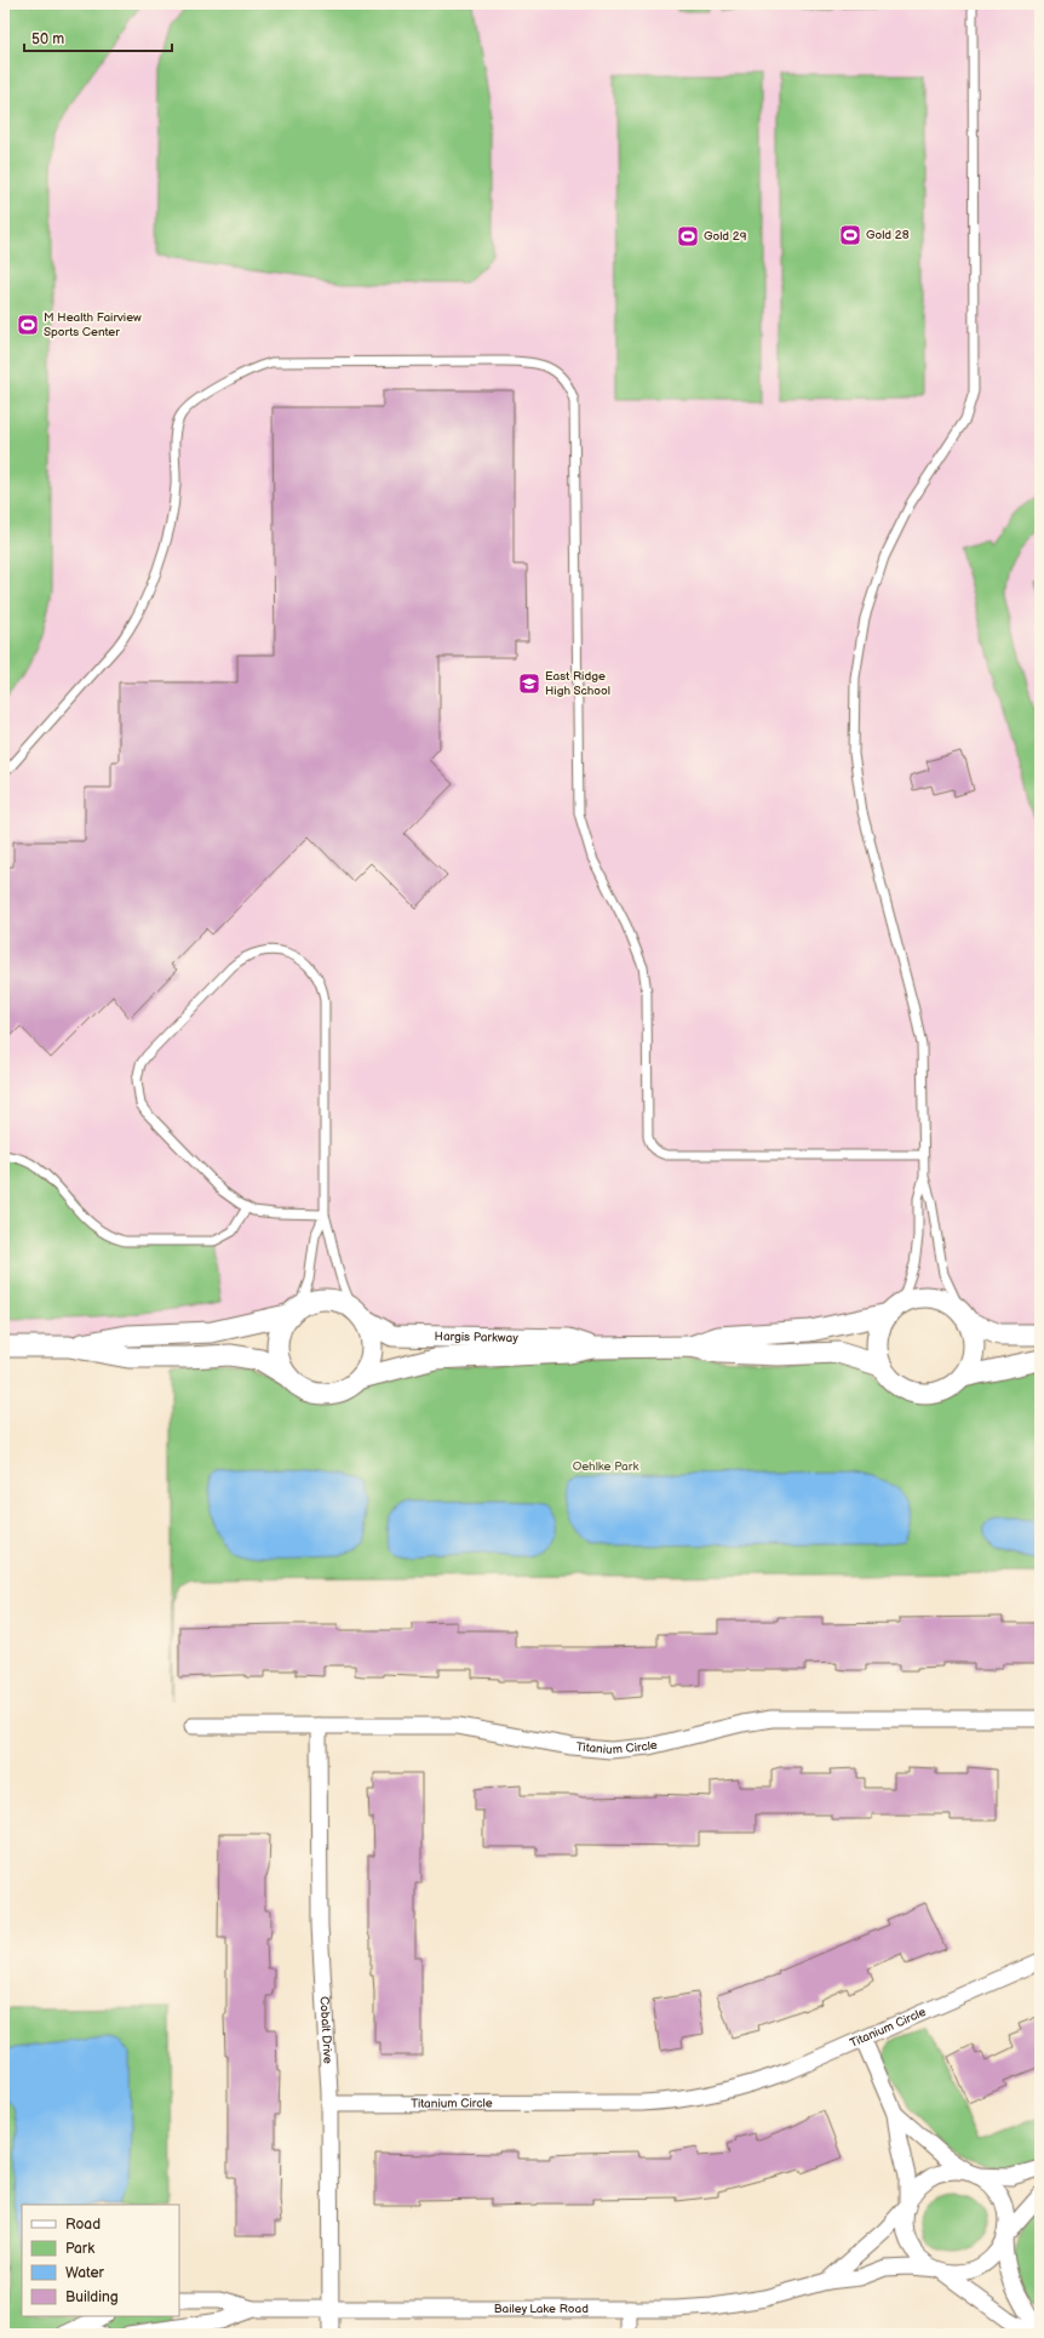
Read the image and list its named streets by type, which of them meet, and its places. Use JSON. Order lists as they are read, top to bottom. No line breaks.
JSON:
{"streets":{"street":["Hargis Parkway","Titanium Circle","Cobalt Drive","Bailey Lake Road"]},"crossings":[["Titanium Circle","Cobalt Drive"],["Cobalt Drive","Bailey Lake Road"]],"parks":["Oehlke Park"],"places":{"sports":["Gold 28","Gold 29","M Health Fairview Sports Center"],"school or university":["East Ridge High School"]},"legend":["Road","Park","Water","Building"],"scale_bar":"50 m"}
